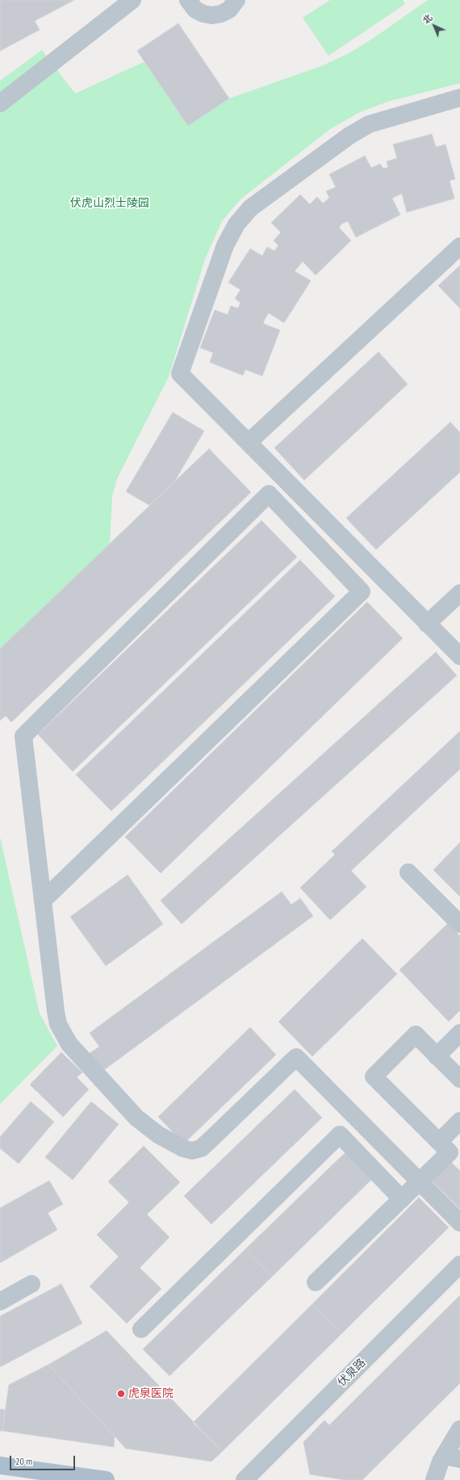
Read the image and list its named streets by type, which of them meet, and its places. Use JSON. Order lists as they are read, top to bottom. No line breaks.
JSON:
{"streets":{"street":["伏泉路"]},"parks":["伏虎山烈士陵园"],"places":["虎泉医院"],"scale_bar":"20 m","north":"top left"}
